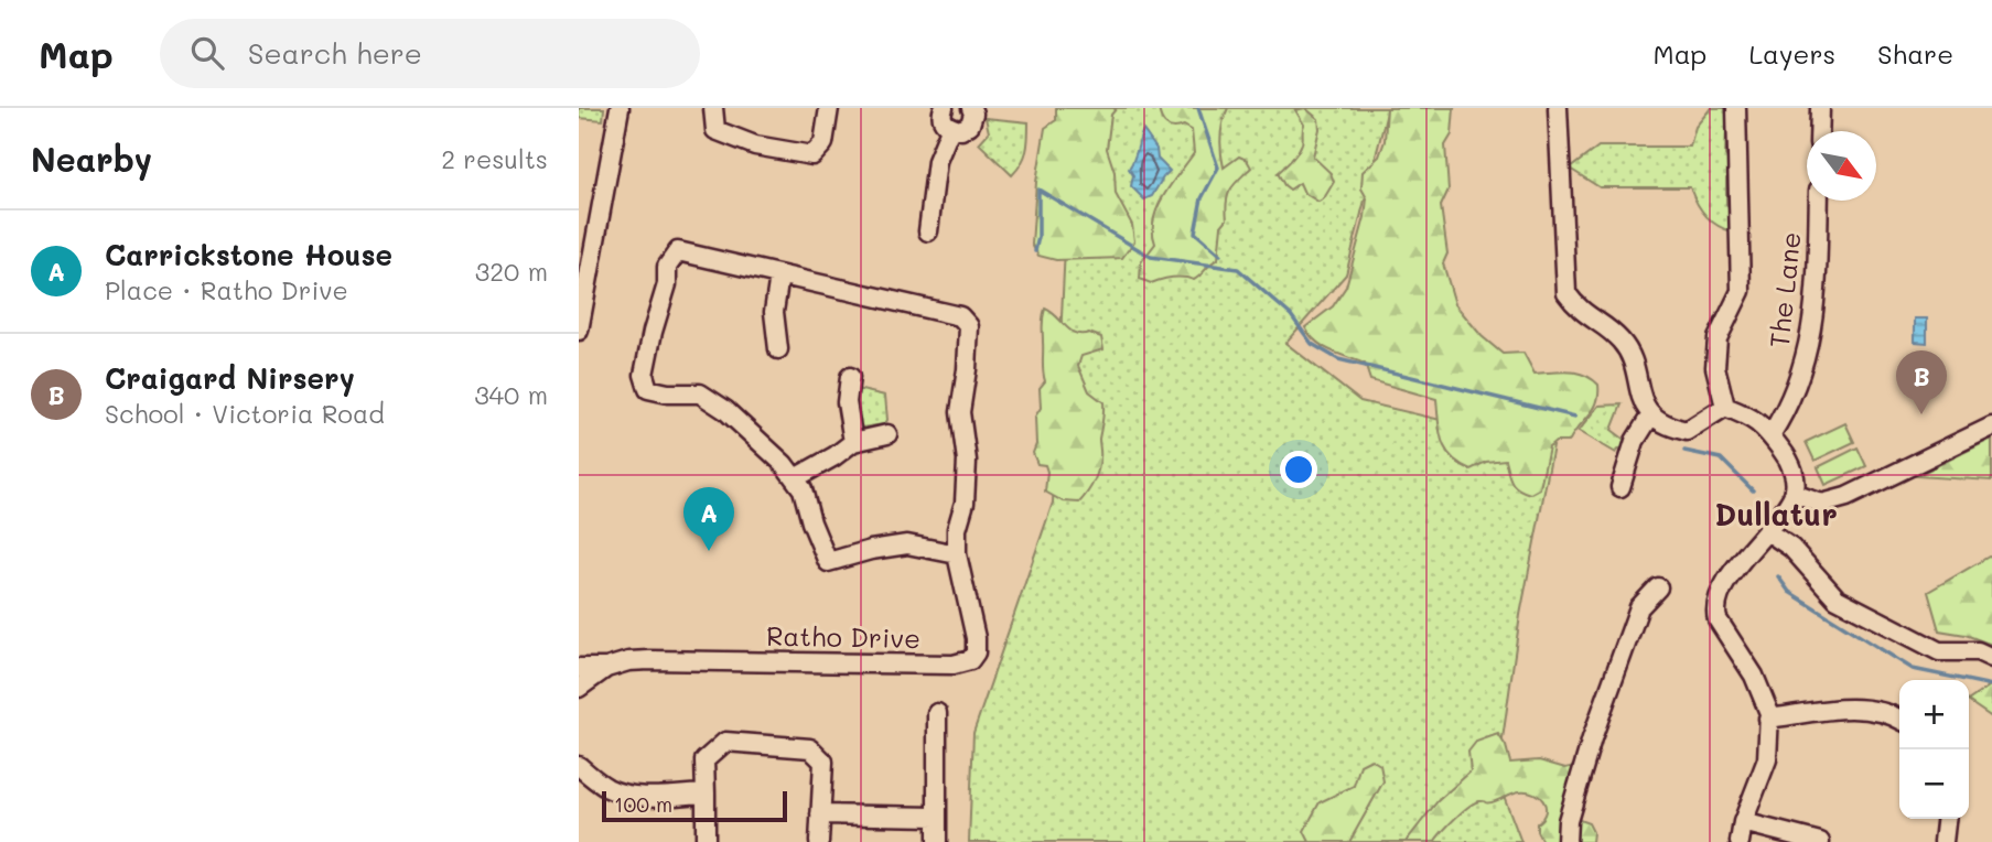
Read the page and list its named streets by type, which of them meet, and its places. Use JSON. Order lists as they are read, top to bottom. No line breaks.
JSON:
{"streets":{"street":["The Lane","Ratho Drive"]},"districts":["Dullatur"],"scale_bar":"100 m","north":"bottom right","page":{"header":"Map","search":"Search here","nav":["Map","Layers","Share"],"heading":["Nearby","2 results"],"list":[{"mark":"A","name":"Carrickstone House","note":"Place · Ratho Drive","value":"320 m"},{"mark":"B","name":"Craigard Nirsery","note":"School · Victoria Road","value":"340 m"}],"pins":["B","A"],"map_buttons":["+","−"],"scale":"100 m"}}
